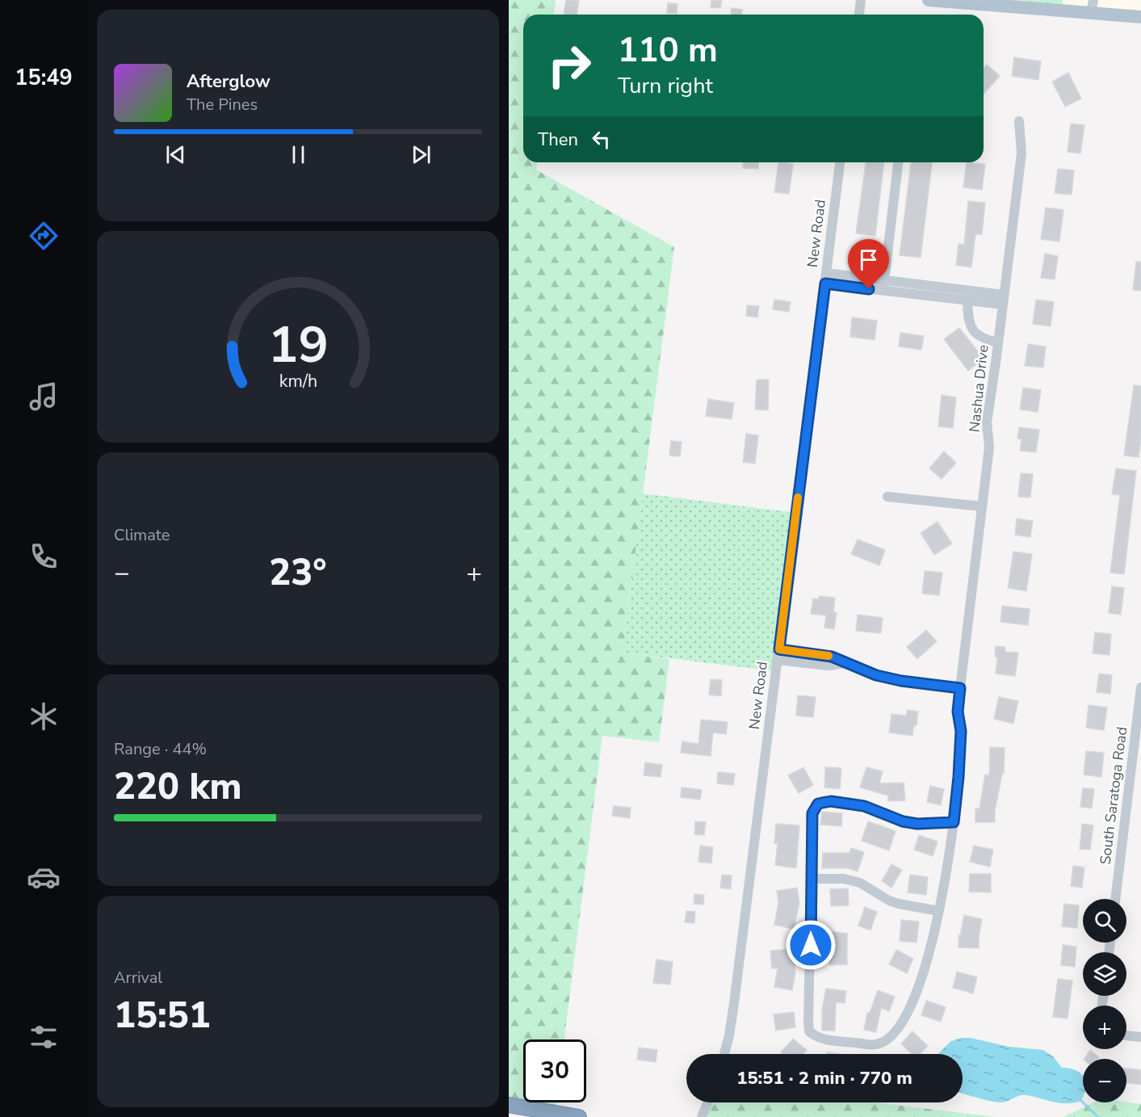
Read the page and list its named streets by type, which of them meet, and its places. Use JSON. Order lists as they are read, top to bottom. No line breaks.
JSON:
{"streets":{"street":["New Road","Nashua Drive","South Saratoga Road"]},"page":{"tabs":"15:49","turn":["110 m","Turn right"],"song":["Afterglow","The Pines"],"then":"Then","tile":["Climate",["Range · 44%","220 km"],["Arrival","15:51"]],"heat":["−","23°","+"],"map_buttons":["+","−"],"limit":"30","trip":"15:51 · 2 min · 770 m","gauge":["19","km/h"]}}
